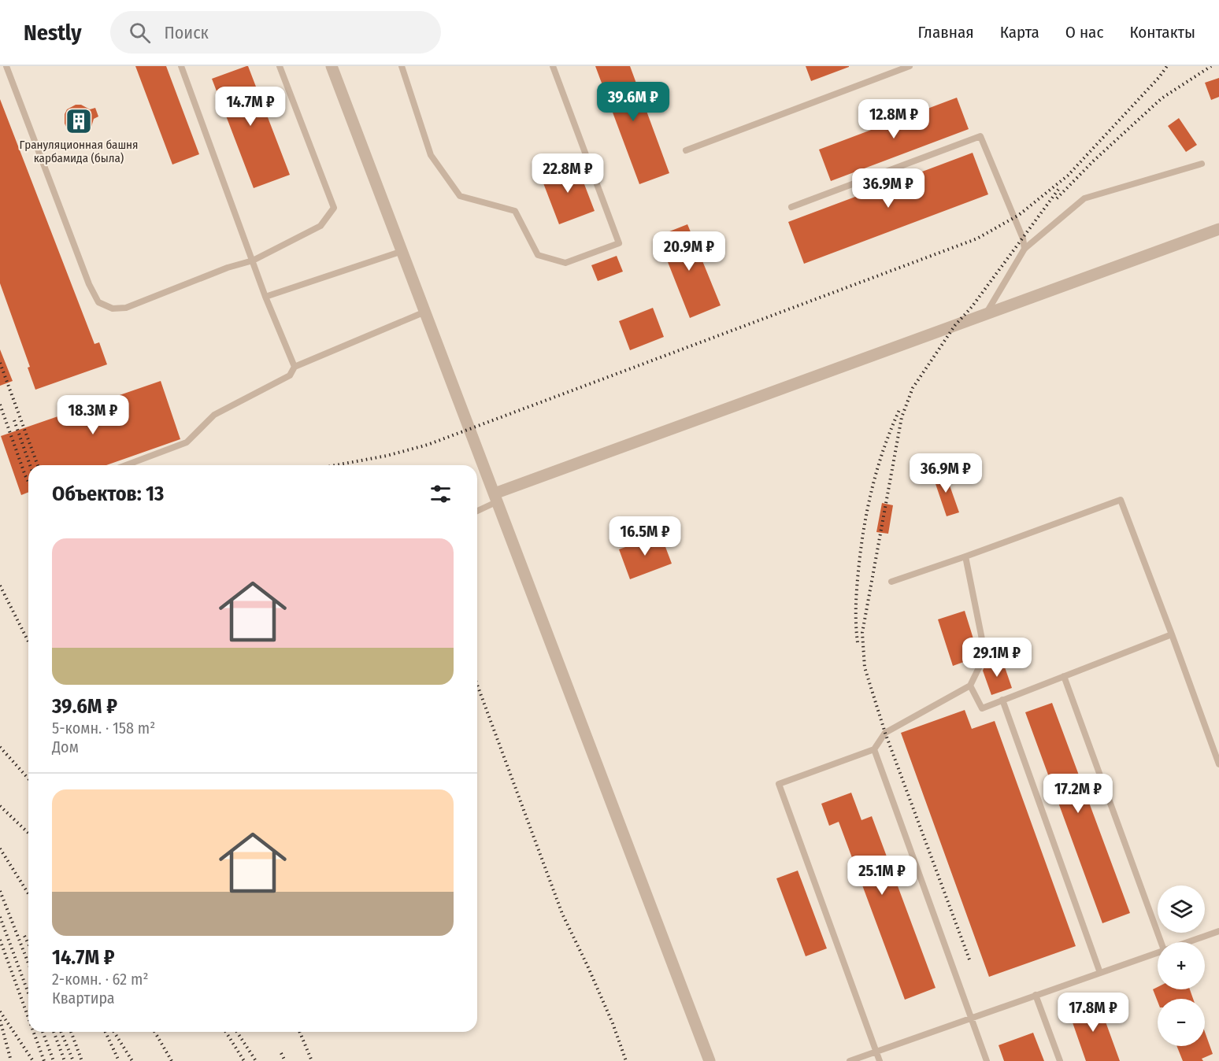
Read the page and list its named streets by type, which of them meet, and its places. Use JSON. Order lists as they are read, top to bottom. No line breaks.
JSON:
{"places":{"building":["Грануляционная башня карбамида (была)"]},"page":{"header":"Nestly","search":"Поиск","nav":["Главная","Карта","О нас","Контакты"],"price":["39.6M ₽","14.7M ₽","12.8M ₽","22.8M ₽","36.9M ₽","20.9M ₽","18.3M ₽","36.9M ₽","16.5M ₽","29.1M ₽","17.2M ₽","25.1M ₽","17.8M ₽"],"heading":"Объектов: 13","list":[{"name":"39.6M ₽","note":"5-комн. · 158 m² · Дом"},{"name":"14.7M ₽","note":"2-комн. · 62 m² · Квартира"}],"map_buttons":["+","−"]}}
